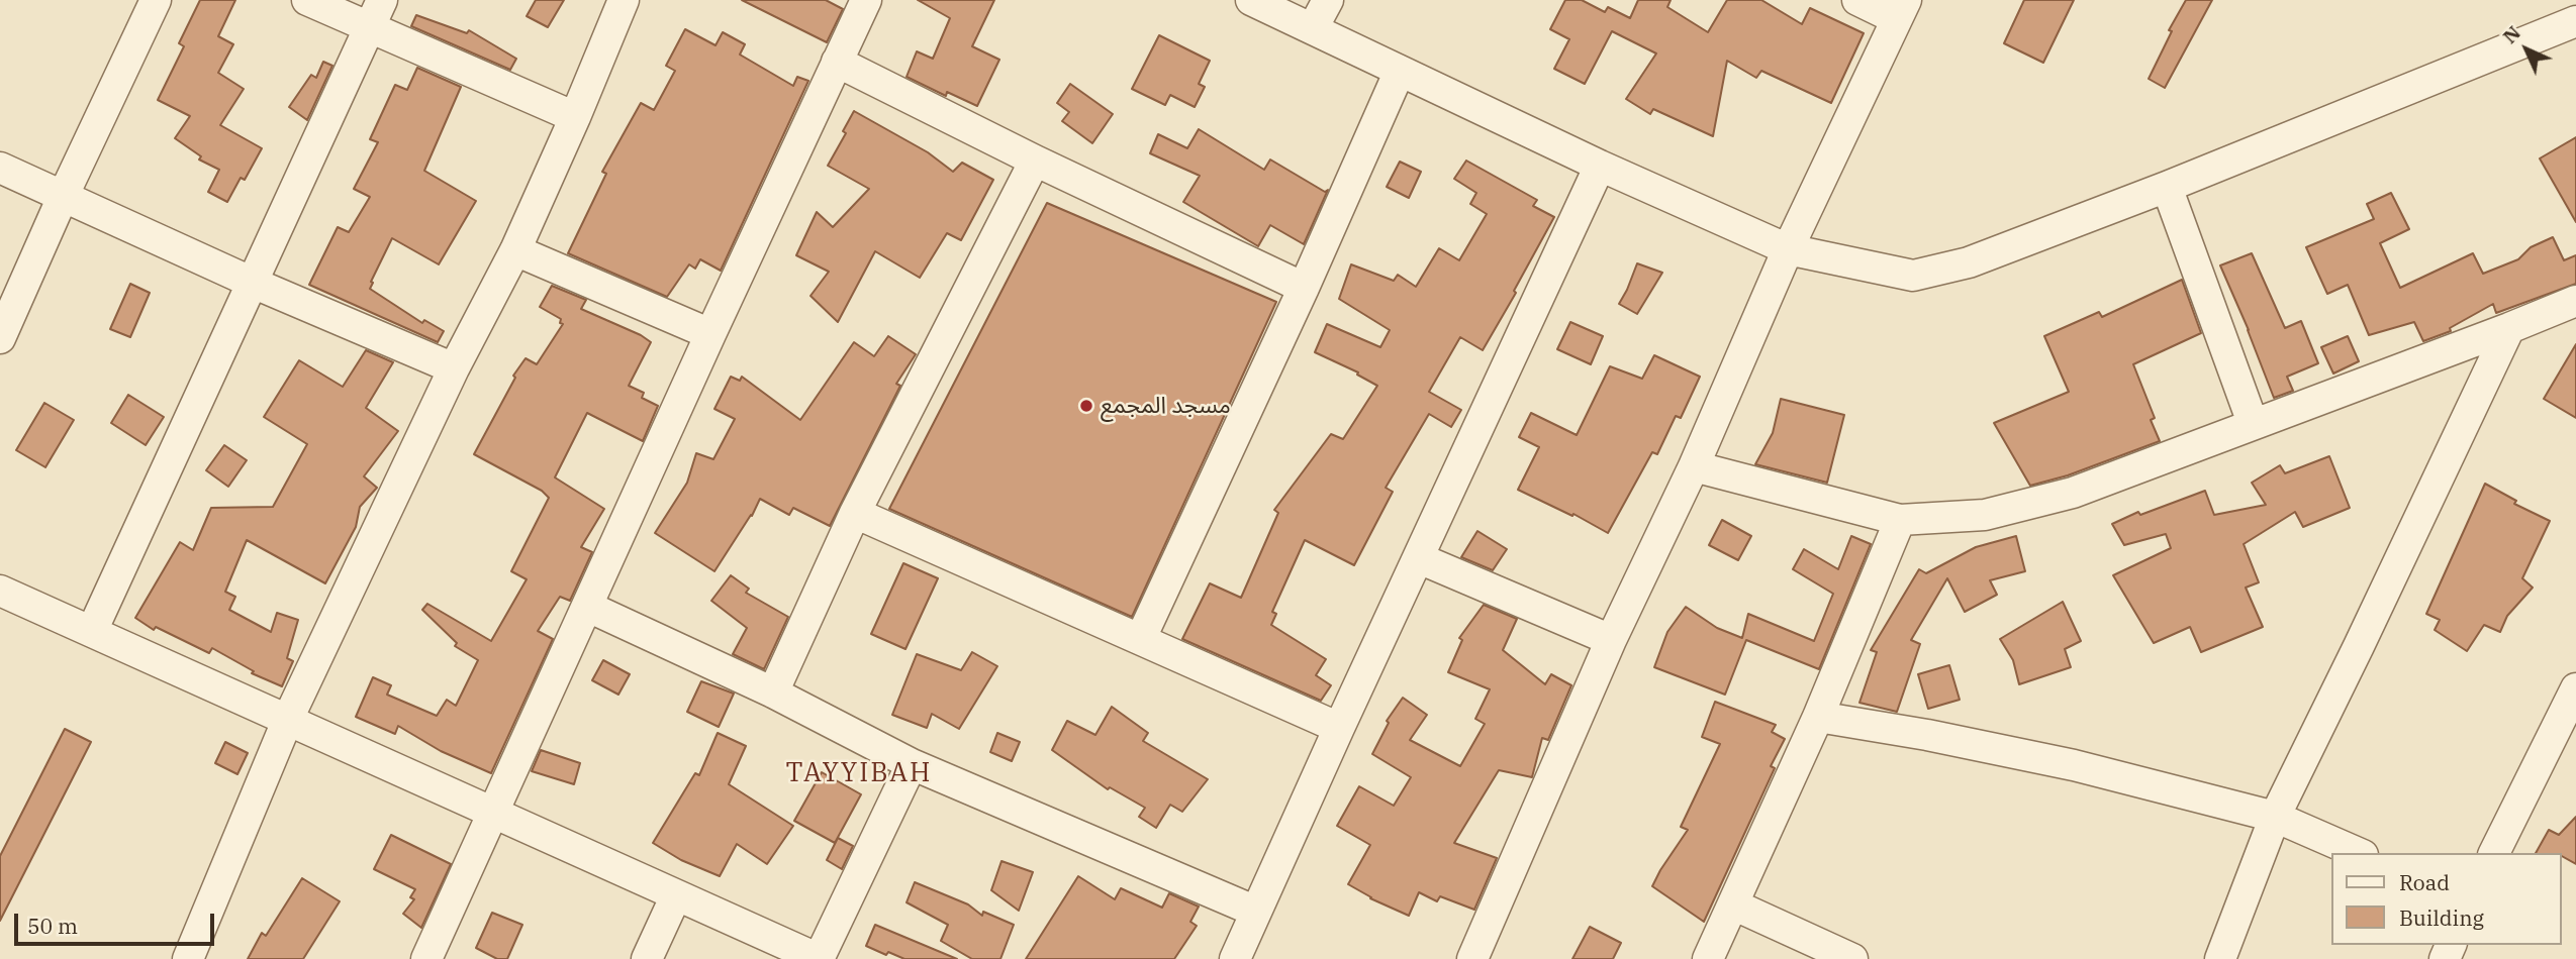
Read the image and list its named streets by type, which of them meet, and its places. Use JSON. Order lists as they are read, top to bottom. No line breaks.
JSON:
{"districts":["TAYYIBAH"],"places":["مسجد المجمع"],"legend":["Road","Building"],"scale_bar":"50 m","north":"top left"}
